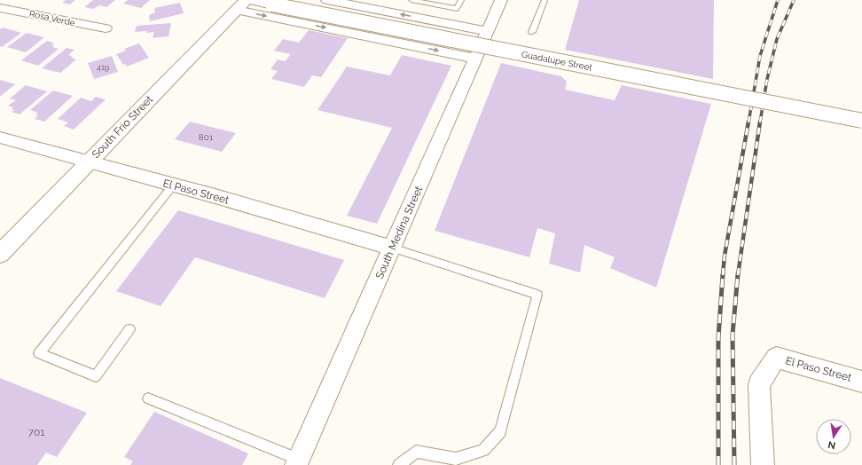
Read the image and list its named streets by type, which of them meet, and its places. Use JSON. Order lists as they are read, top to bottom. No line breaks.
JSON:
{"streets":{"main road":["Guadalupe Street","South Frio Street"],"street":["Rosa Verde","El Paso Street","South Medina Street"]},"crossings":[["South Frio Street","El Paso Street"],["El Paso Street","South Medina Street"]],"house_numbers":["419","801","701"],"north":"bottom"}
